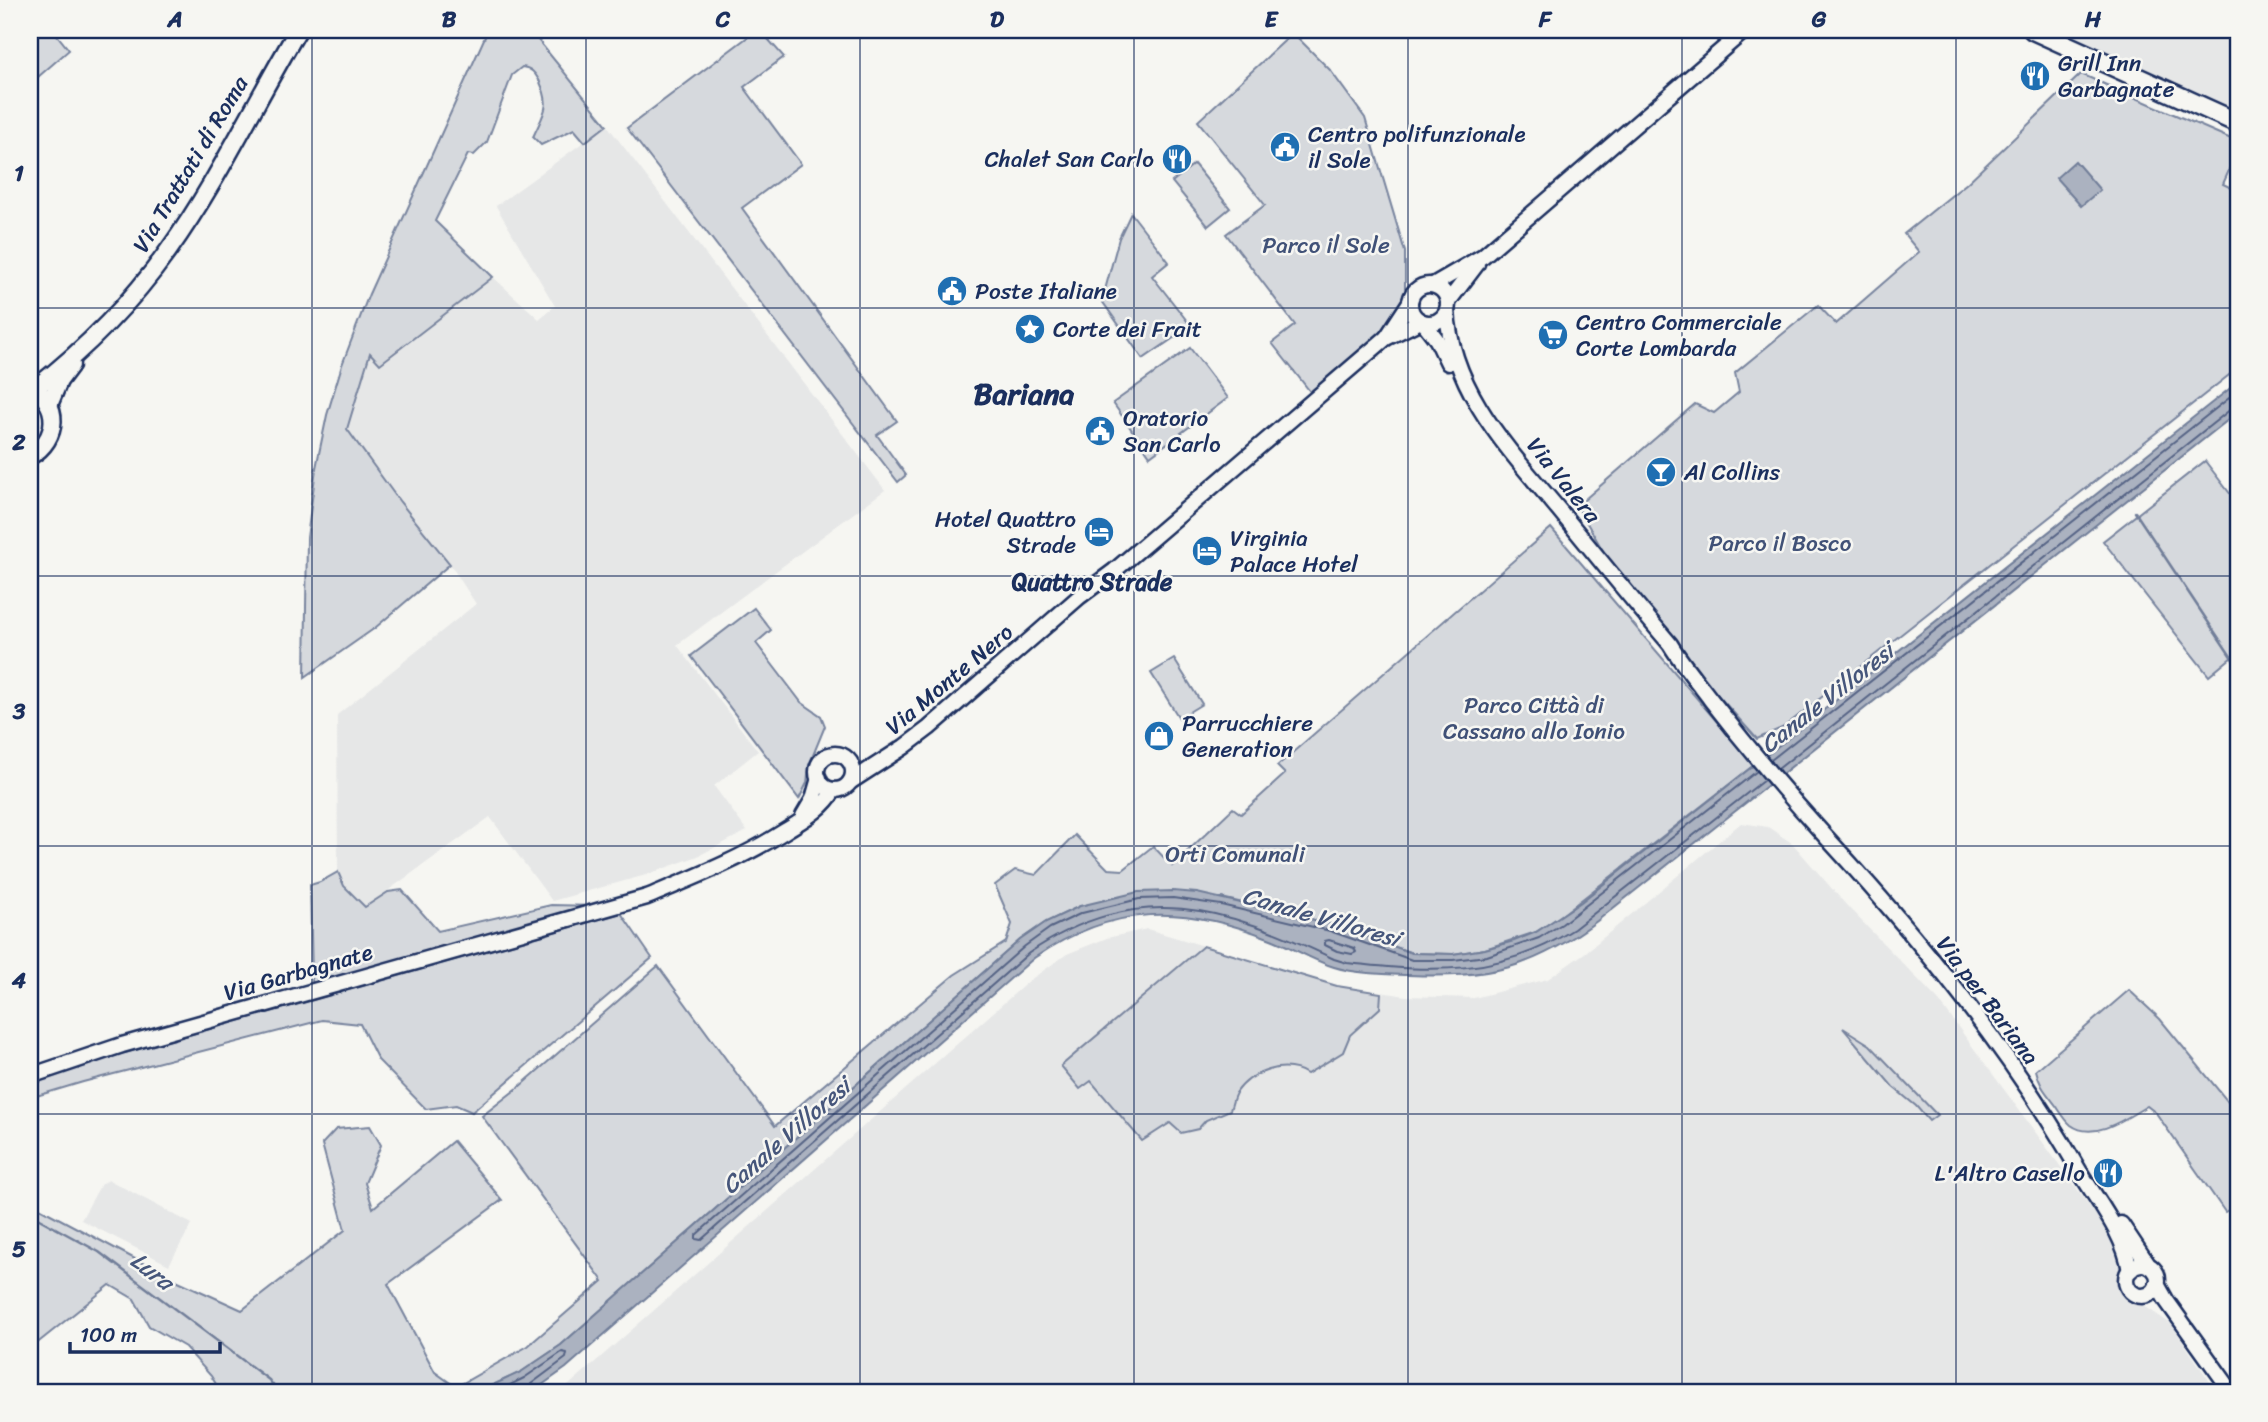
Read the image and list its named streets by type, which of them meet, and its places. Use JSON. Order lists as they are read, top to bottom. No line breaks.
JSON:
{"streets":{"main road":["Via Trattati di Roma"],"street":["Via Valera","Via Monte Nero","Via Garbagnate","Via per Bariana"]},"crossings":[["Via Valera","Via Monte Nero"],["Via Valera","Via per Bariana"]],"districts":["Bariana","Quattro Strade"],"water":["Canale Villoresi","Lura"],"parks":["Parco il Sole","Parco il Bosco","Parco Città di Cassano allo Ionio","Orti Comunali"],"places":{"restaurant":["Grill Inn Garbagnate","Chalet San Carlo","L'Altro Casello"],"public building":["Centro polifunzionale il Sole","Poste Italiane","Oratorio San Carlo"],"place":["Corte dei Frait"],"supermarket":["Centro Commerciale Corte Lombarda"],"bar":["Al Collins"],"hotel":["Hotel Quattro Strade","Virginia Palace Hotel"],"shop":["Parrucchiere Generation"]},"scale_bar":"100 m","grid":{"columns":["A","B","C","D","E","F","G","H"],"rows":["1","2","3","4","5"]}}
